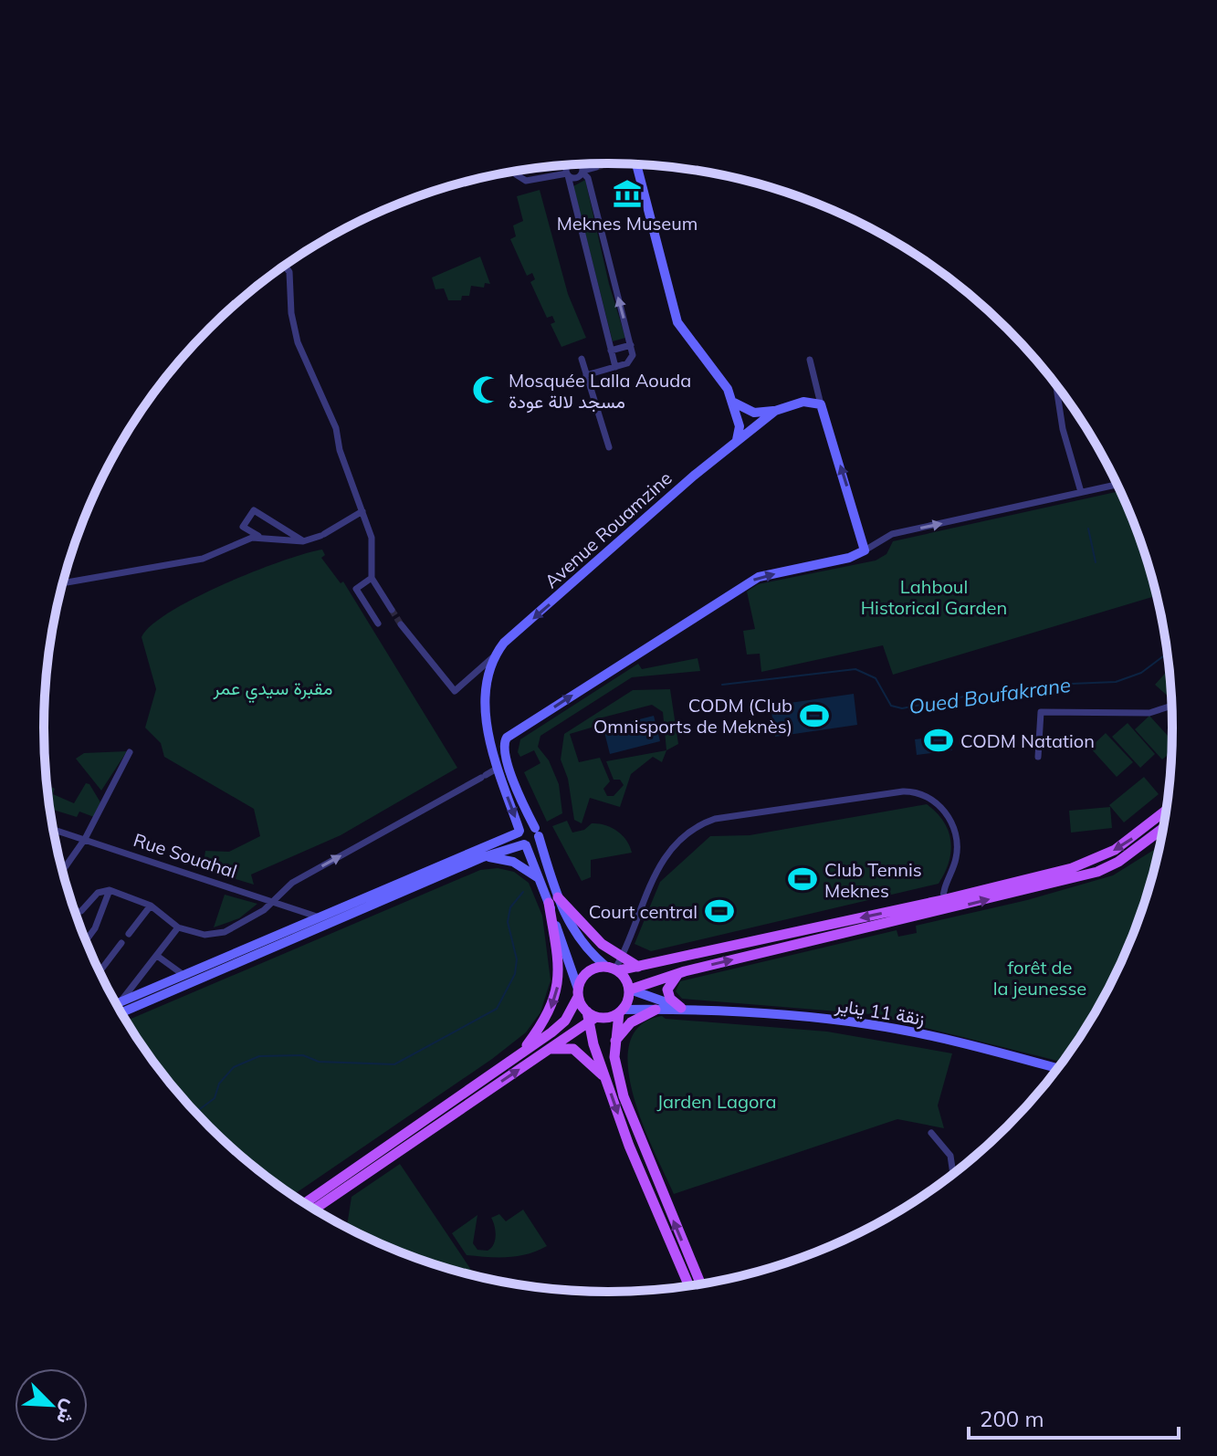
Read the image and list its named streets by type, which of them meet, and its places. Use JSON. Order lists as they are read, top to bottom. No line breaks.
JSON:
{"streets":{"main road":["Avenue Rouamzine","زنقة 11 يناير"],"street":["Rue Souahal"]},"one_way":["Avenue Rouamzine"],"water":["Oued Boufakrane"],"parks":["Lahboul Historical Garden","مقبرة سيدي عمر","forêt de la jeunesse","Jarden Lagora"],"places":{"museum":["Meknes Museum"],"mosque":["Mosquée Lalla Aouda مسجد لالة عودة"],"sports":["CODM (Club Omnisports de Meknès)","CODM Natation","Club Tennis Meknes","Court central"]},"scale_bar":"200 m","north":"bottom right"}
